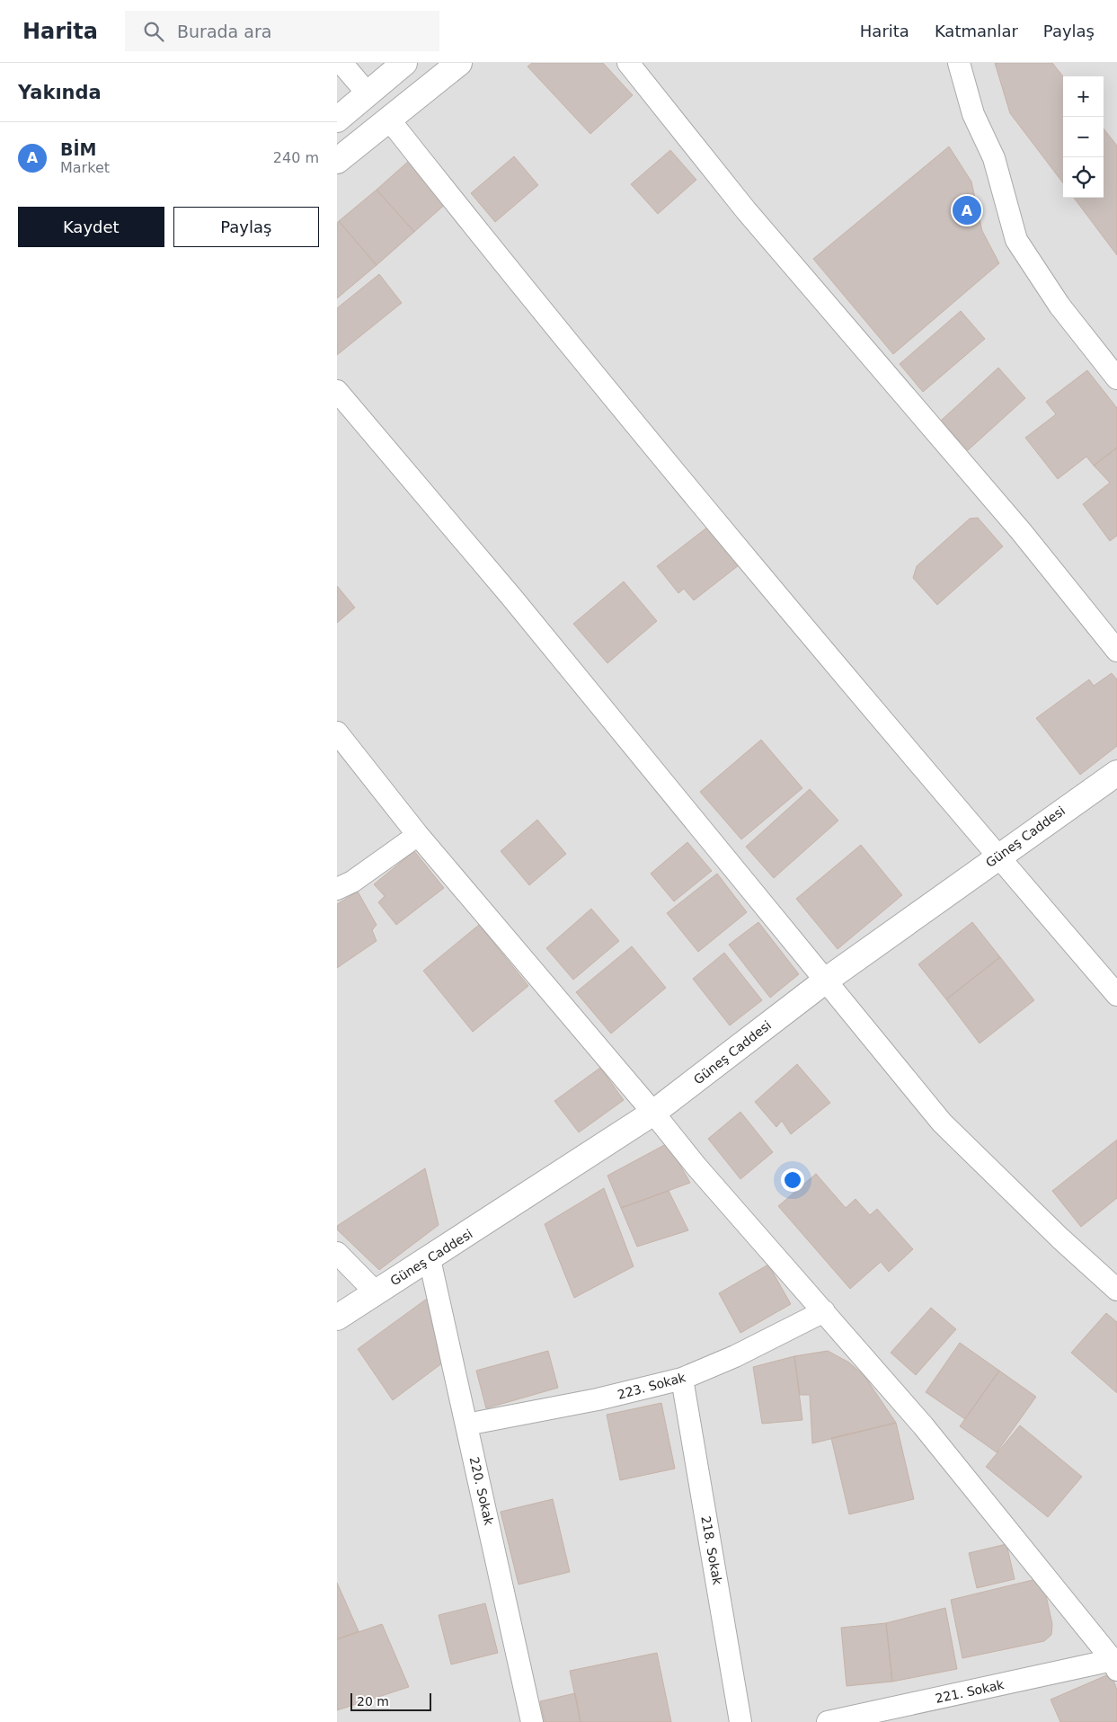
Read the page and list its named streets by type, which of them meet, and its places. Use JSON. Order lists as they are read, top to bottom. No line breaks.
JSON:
{"streets":{"street":["Güneş Caddesi","223. Sokak","220. Sokak","218. Sokak","221. Sokak"]},"crossings":[["Güneş Caddesi","220. Sokak"],["223. Sokak","220. Sokak"],["223. Sokak","218. Sokak"]],"scale_bar":"20 m","page":{"header":"Harita","search":"Burada ara","nav":["Harita","Katmanlar","Paylaş"],"heading":"Yakında","map_buttons":["+","−"],"list":[{"mark":"A","name":"BİM","note":"Market","value":"240 m"}],"buttons":["Kaydet","Paylaş"],"pins":"A","scale":"20 m"}}
